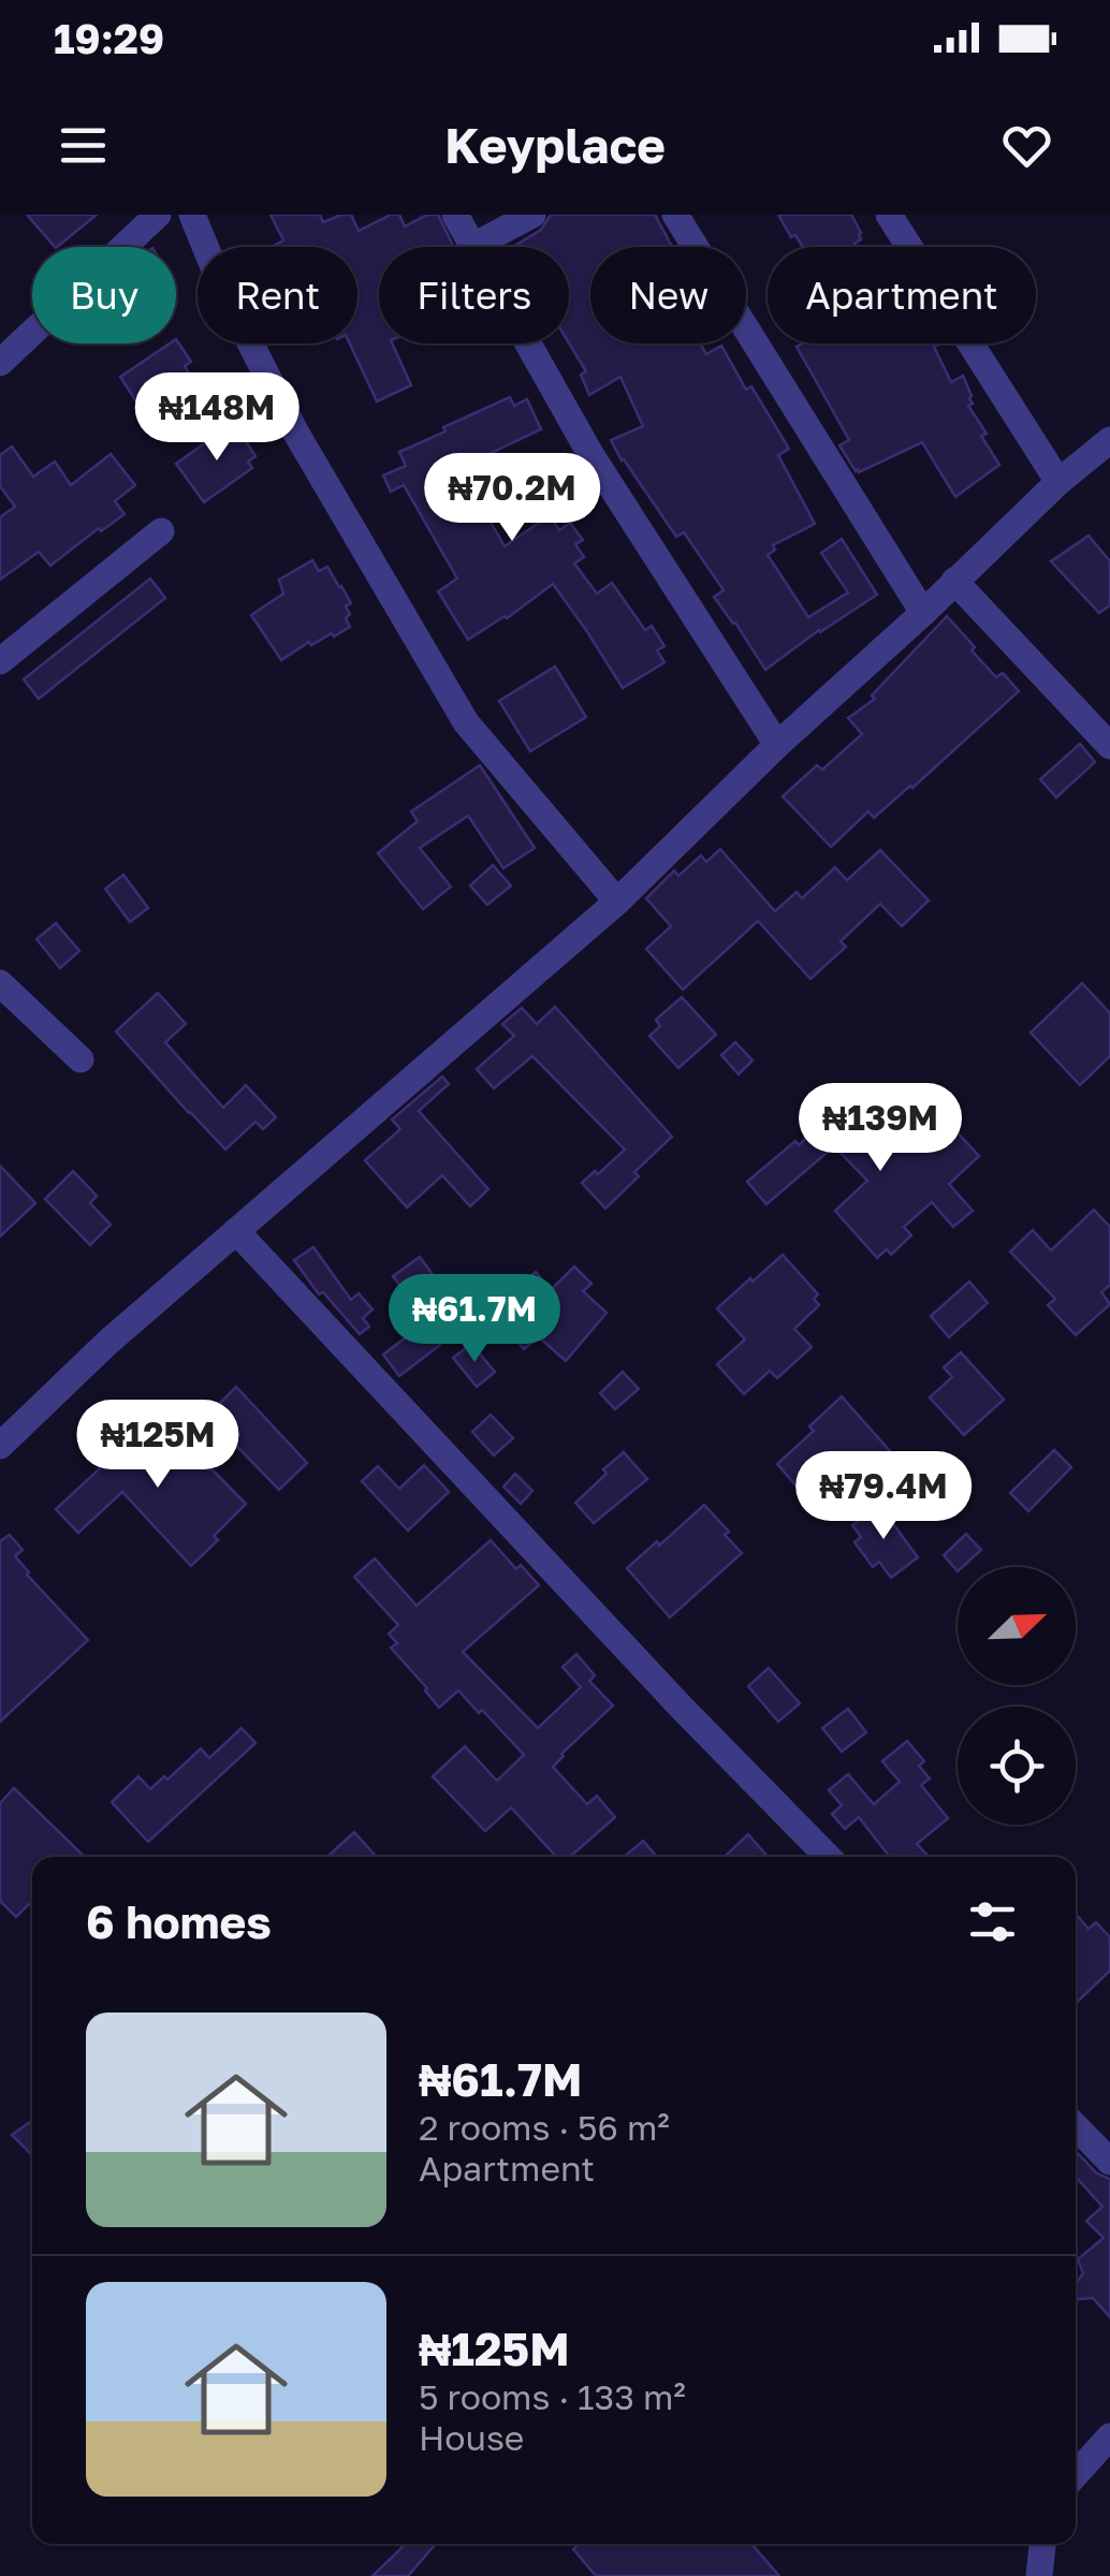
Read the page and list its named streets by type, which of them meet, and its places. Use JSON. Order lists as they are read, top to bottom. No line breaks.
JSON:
{"north":"top right","page":{"status":"19:29","header":"Keyplace","chip":["Buy","Rent","Filters","New","Apartment"],"price":["₦148M","₦70.2M","₦139M","₦61.7M","₦125M","₦79.4M"],"heading":"6 homes","list":[{"name":"₦61.7M","note":"2 rooms · 56 m² · Apartment"},{"name":"₦125M","note":"5 rooms · 133 m² · House"}]}}
